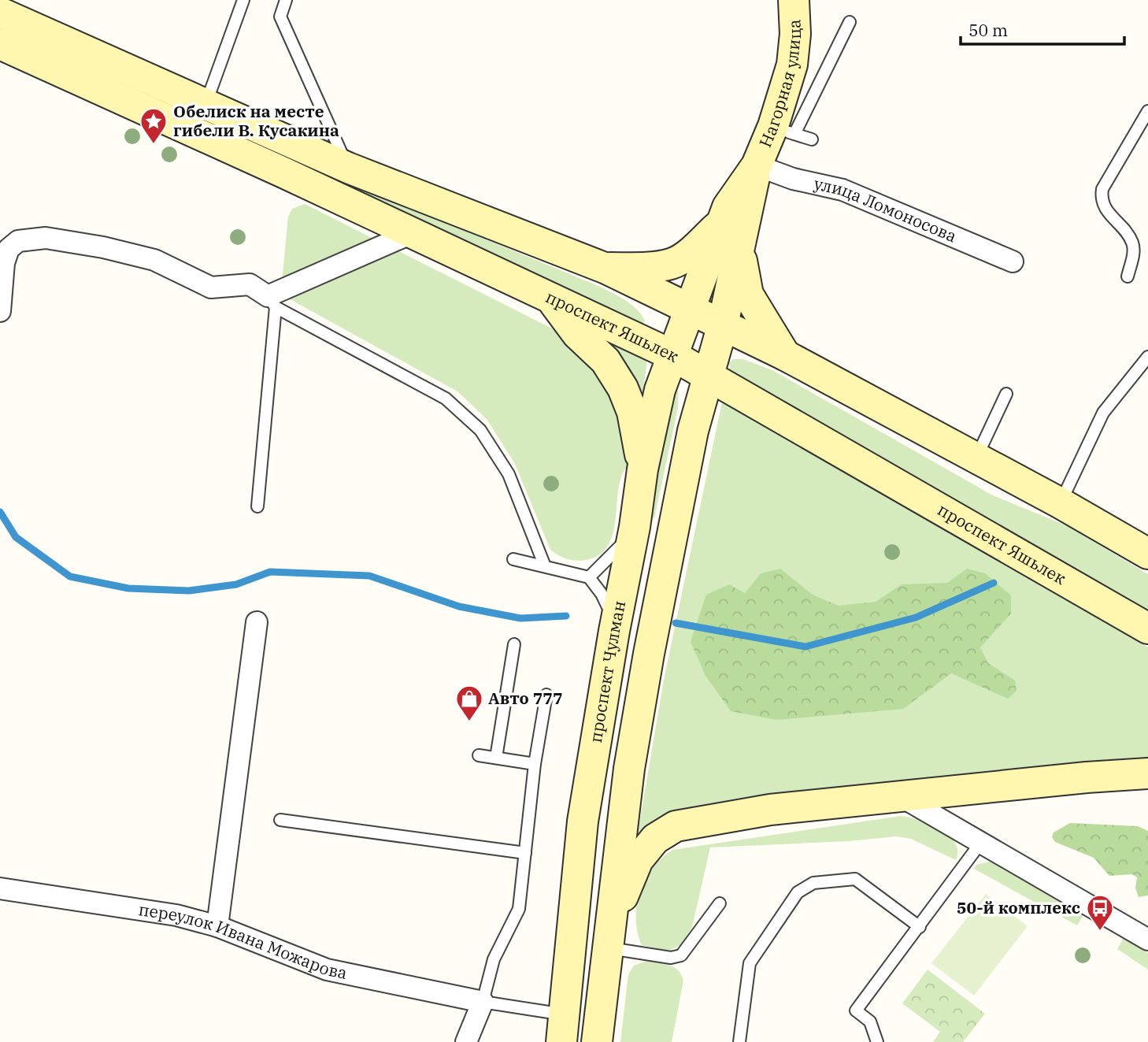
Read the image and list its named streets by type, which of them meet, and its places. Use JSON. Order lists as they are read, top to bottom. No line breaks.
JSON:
{"streets":{"main road":["Нагорная улица","проспект Яшьлек","проспект Чулман"],"street":["улица Ломоносова","переулок Ивана Можарова"]},"crossings":[["Нагорная улица","улица Ломоносова"],["Нагорная улица","проспект Чулман"],["проспект Яшьлек","проспект Чулман"]],"places":{"place":["Обелиск на месте гибели В. Кусакина"],"shop":["Авто 777"],"bus stop":["50-й комплекс"]},"scale_bar":"50 m"}
